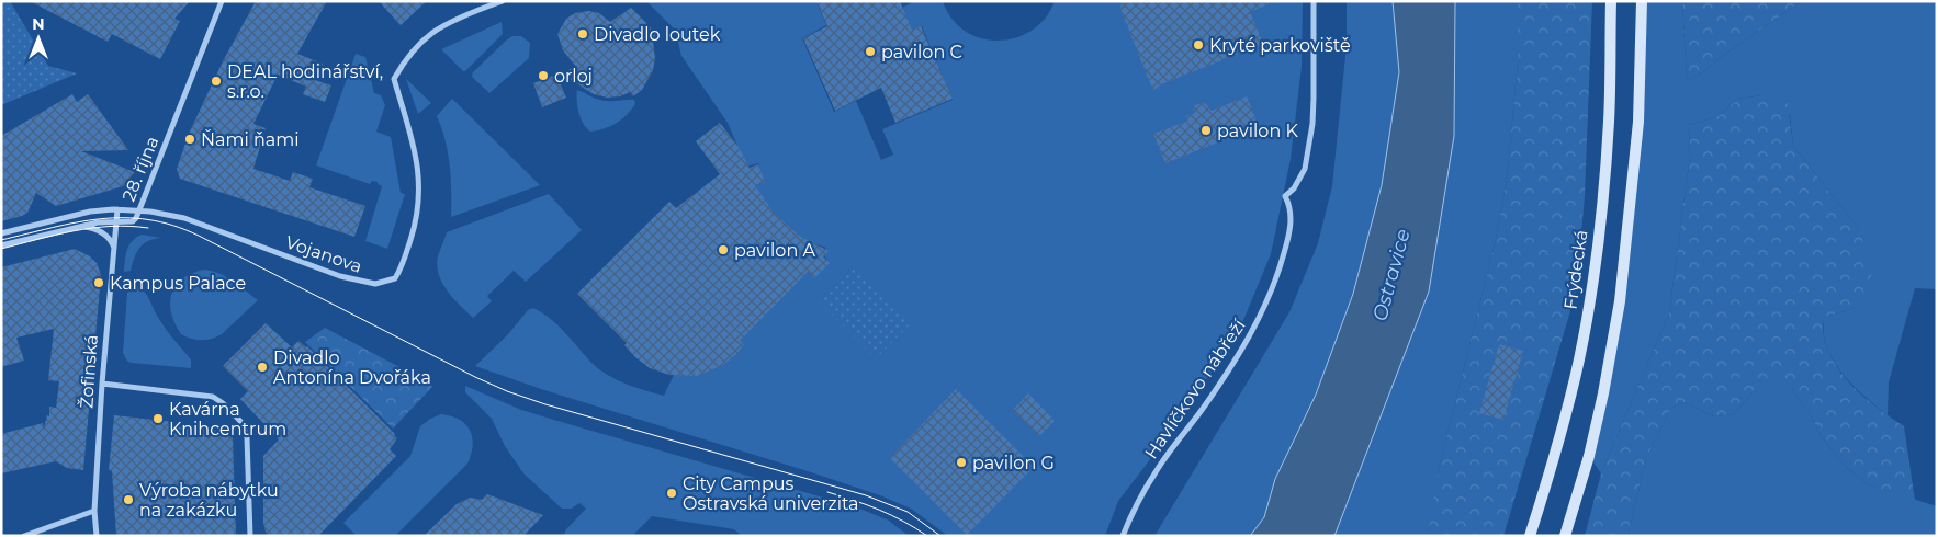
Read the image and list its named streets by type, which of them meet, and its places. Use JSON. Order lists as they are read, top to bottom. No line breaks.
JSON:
{"streets":{"main road":["Frýdecká"],"street":["28. října","Vojanova","Žofinská","Havlíčkovo nábřeží"]},"crossings":[["28. října","Vojanova"],["28. října","Žofinská"]],"water":["Ostravice"],"places":["Divadlo loutek","Kryté parkoviště","pavilon C","orloj","DEAL hodinářství, s.r.o.","pavilon K","Ňami ňami","pavilon A","Kampus Palace","Divadlo Antonína Dvořáka","Kavárna Knihcentrum","pavilon G","City Campus Ostravská univerzita","Výroba nábytku na zakázku"],"north":"top"}
